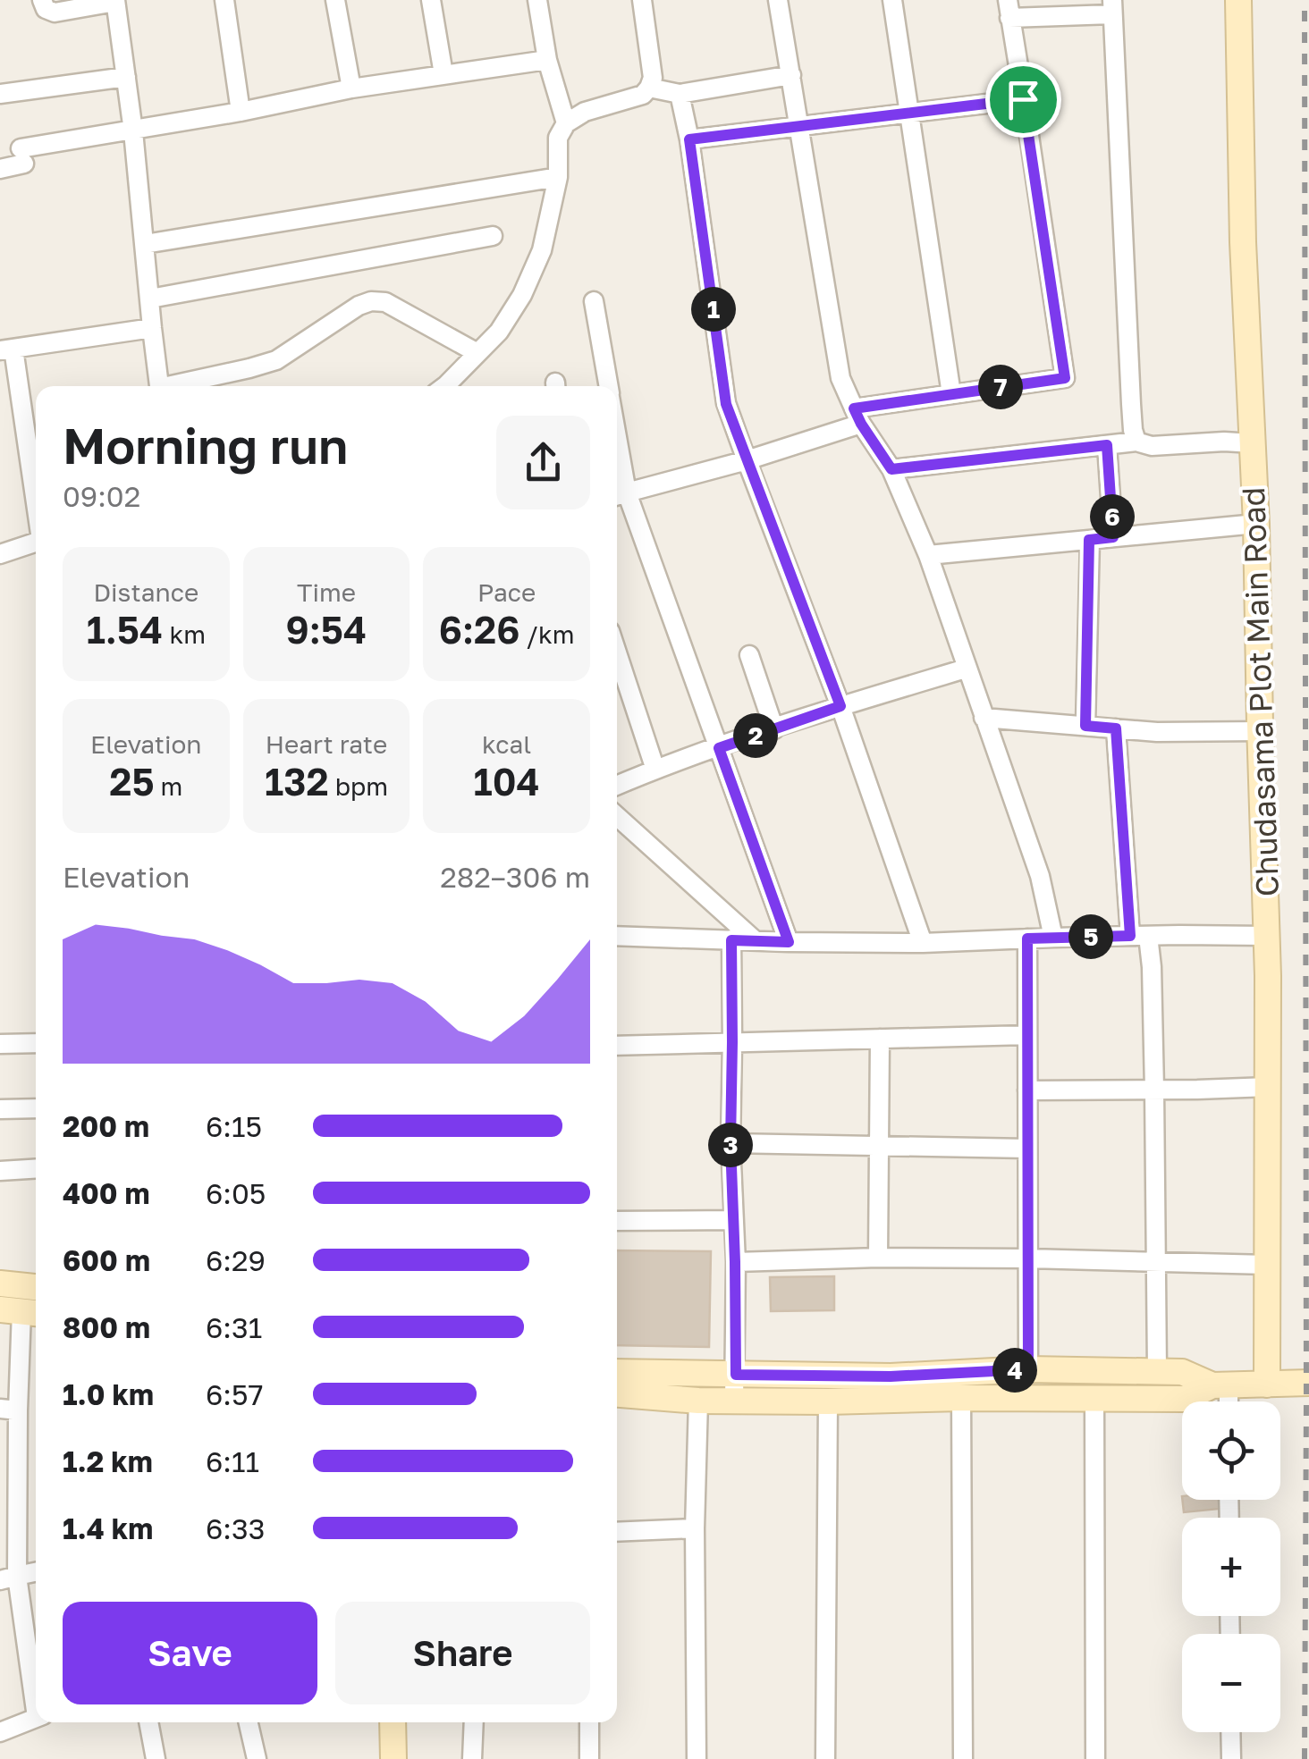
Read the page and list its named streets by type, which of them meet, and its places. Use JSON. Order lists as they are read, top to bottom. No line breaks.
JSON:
{"streets":{"street":["Chudasama Plot Main Road"]},"page":{"pins":["1","7","6","2","5","3","4"],"heading":["Morning run","09:02"],"stats":[["Distance","1.54 km"],["Time","9:54"],["Pace","6:26 /km"],["Elevation","25 m"],["Heart rate","132 bpm"],["kcal","104"]],"chart":["Elevation","282–306 m"],"list":[{"name":"200 m","note":"6:15"},{"name":"400 m","note":"6:05"},{"name":"600 m","note":"6:29"},{"name":"800 m","note":"6:31"},{"name":"1.0 km","note":"6:57"},{"name":"1.2 km","note":"6:11"},{"name":"1.4 km","note":"6:33"}],"map_buttons":["+","−"],"buttons":["Save","Share"]}}
